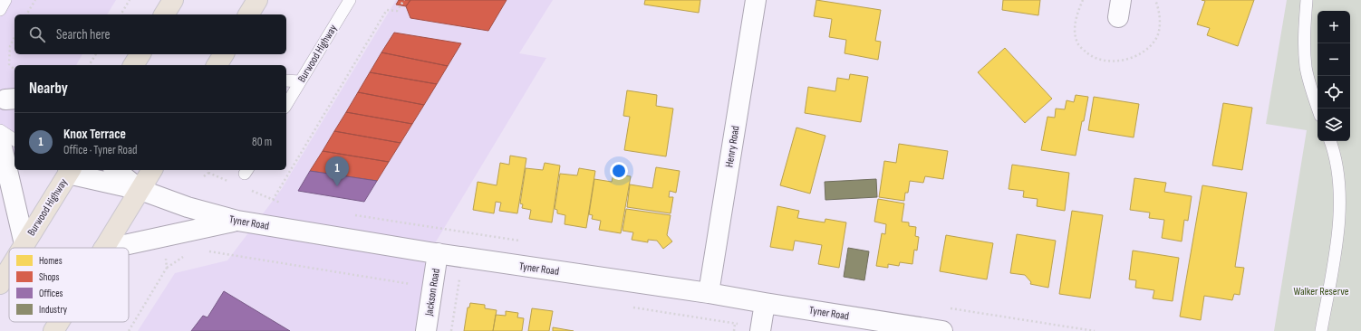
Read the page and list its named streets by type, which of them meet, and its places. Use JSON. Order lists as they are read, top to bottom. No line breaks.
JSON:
{"streets":{"highway":["Burwood Highway"],"street":["Henry Road","Tyner Road","Jackson Road"]},"crossings":[["Burwood Highway","Tyner Road"],["Henry Road","Tyner Road"],["Tyner Road","Jackson Road"]],"parks":["Walker Reserve"],"legend":["Homes","Shops","Offices","Industry"],"page":{"map_buttons":["+","−"],"search":"Search here","heading":"Nearby","list":[{"mark":"1","name":"Knox Terrace","note":"Office · Tyner Road","value":"80 m"}],"pins":"1"}}
